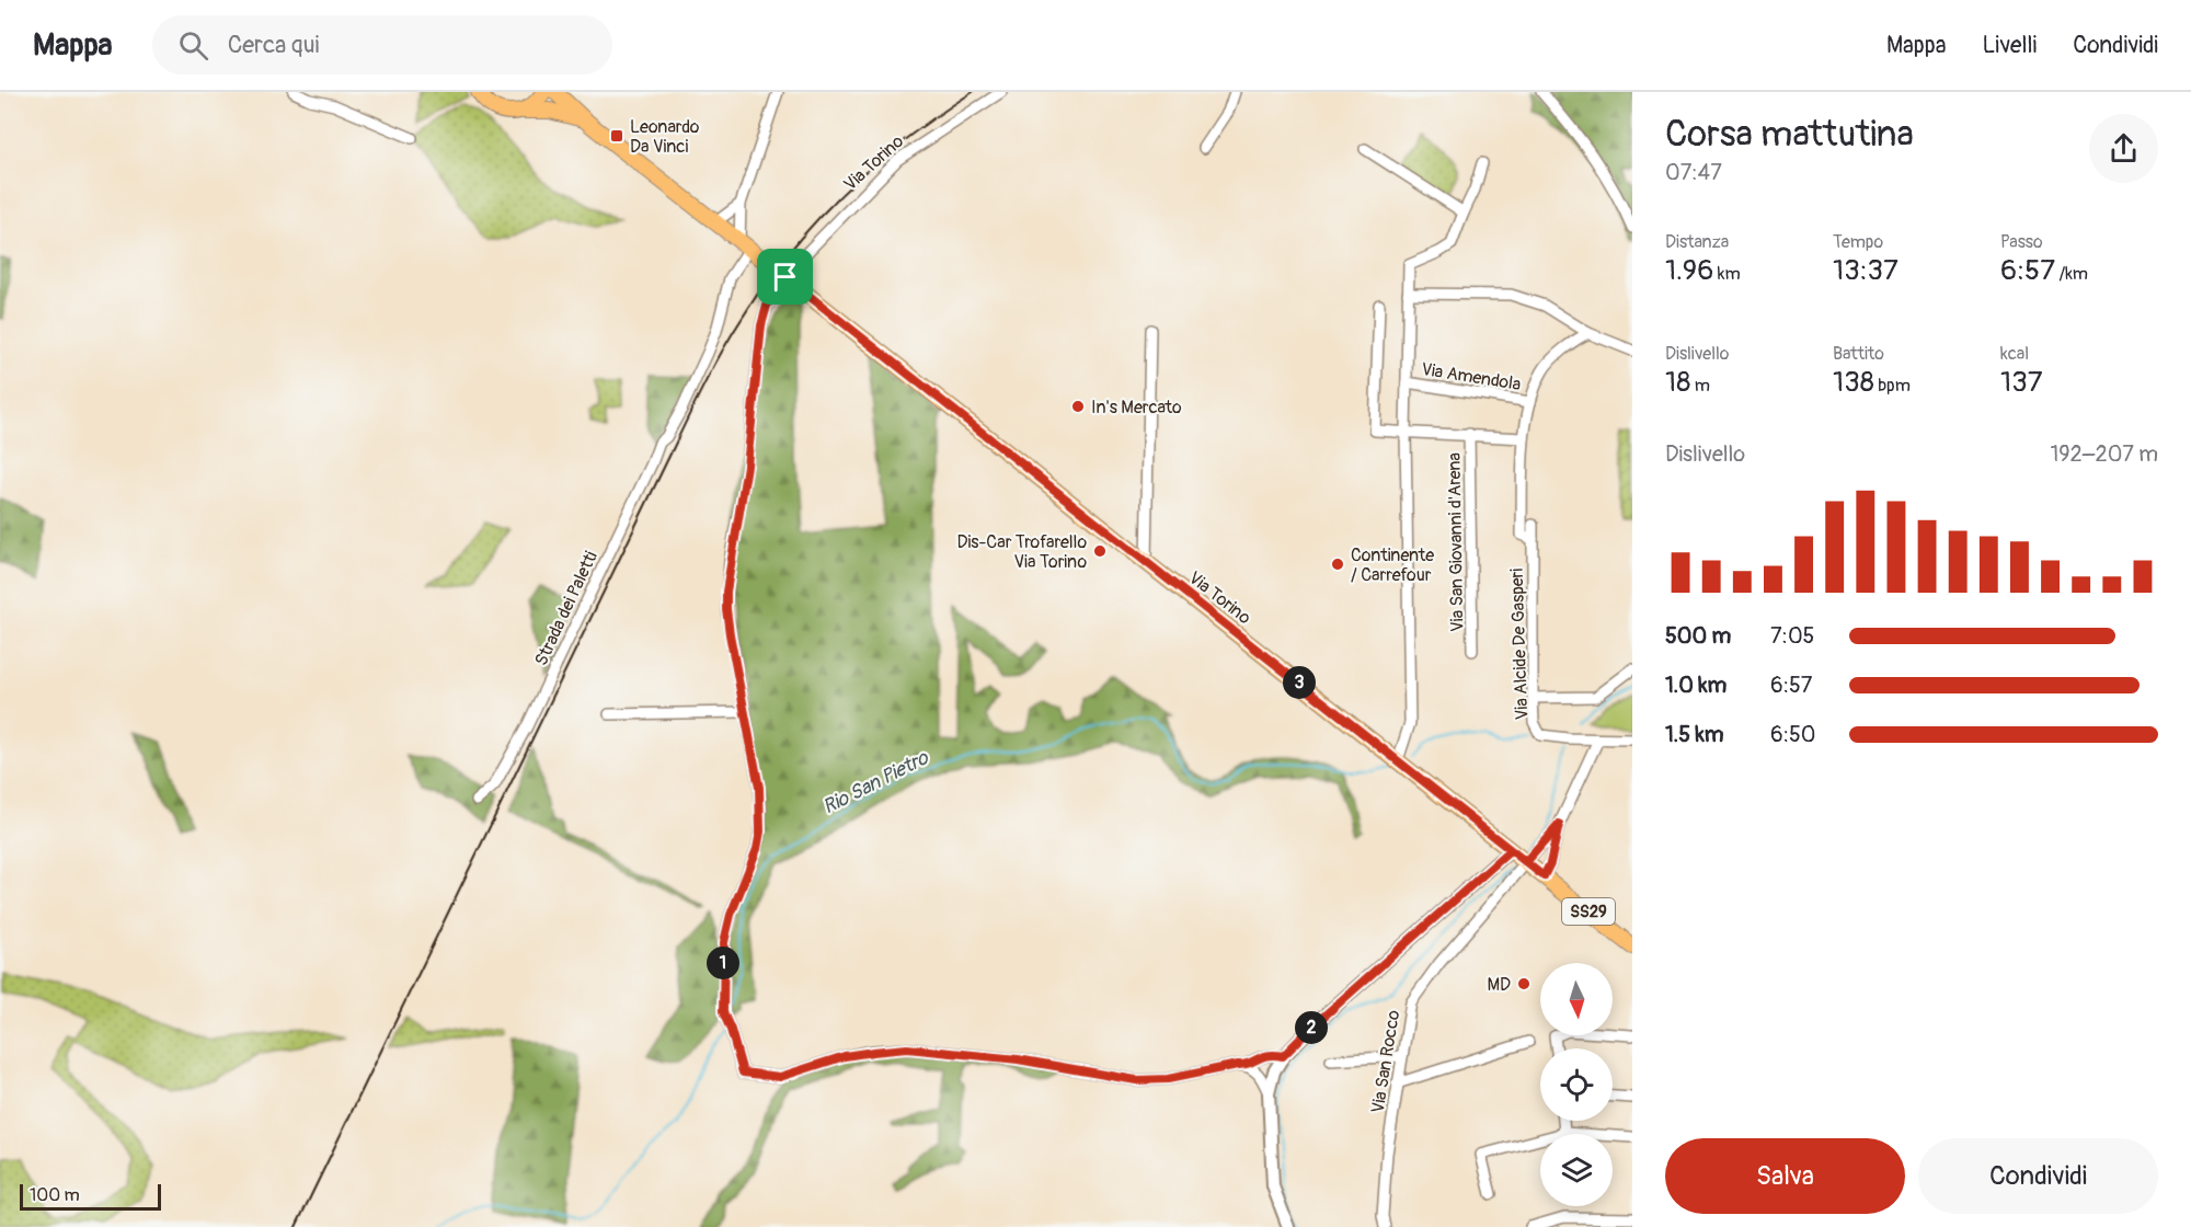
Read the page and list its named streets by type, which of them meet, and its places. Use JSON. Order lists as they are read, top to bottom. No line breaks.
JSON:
{"streets":{"main road":["Via Torino","SS29"],"street":["Via Amendola","Via San Giovanni d'Arena","Strada dei Paletti","Via Alcide De Gasperi","Via San Rocco"]},"crossings":[["Via Torino","Strada dei Paletti"],["Via Torino","Via San Rocco"],["Via San Giovanni d'Arena","Via Alcide De Gasperi"]],"water":["Rio San Pietro"],"places":{"transit":["Leonardo Da Vinci"],"other":["In's Mercato","Dis-Car Trofarello Via Torino","Continente / Carrefour","MD"]},"scale_bar":"100 m","north":"bottom","page":{"header":"Mappa","search":"Cerca qui","nav":["Mappa","Livelli","Condividi"],"heading":["Corsa mattutina","07:47"],"stats":[["Distanza","1.96 km"],["Tempo","13:37"],["Passo","6:57 /km"],["Dislivello","18 m"],["Battito","138 bpm"],["kcal","137"]],"chart":["Dislivello","192–207 m"],"list":[{"name":"500 m","note":"7:05"},{"name":"1.0 km","note":"6:57"},{"name":"1.5 km","note":"6:50"}],"pins":["3","1","2"],"buttons":["Salva","Condividi"],"scale":"100 m"}}
